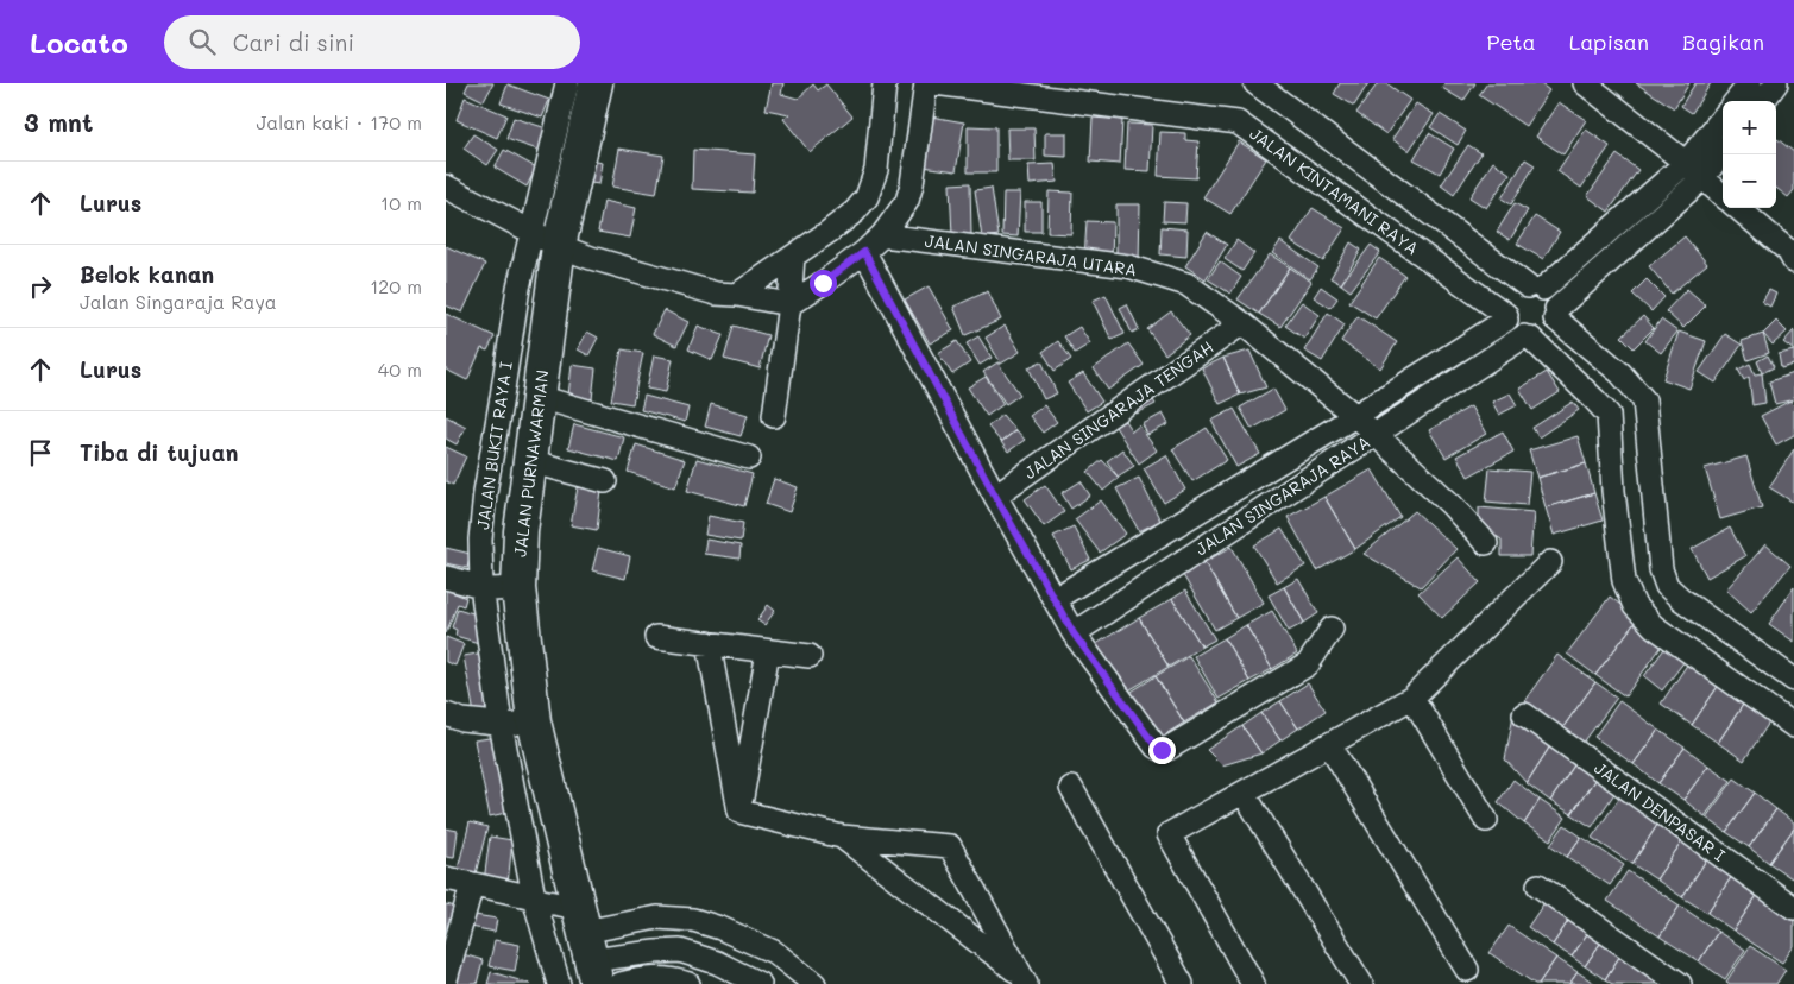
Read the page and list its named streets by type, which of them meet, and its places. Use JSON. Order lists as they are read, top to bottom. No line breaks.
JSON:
{"streets":{"street":["JALAN KINTAMANI RAYA","JALAN SINGARAJA UTARA","JALAN SINGARAJA TENGAH","JALAN BUKIT RAYA I","JALAN PURNAWARMAN","JALAN SINGARAJA RAYA","JALAN DENPASAR I"]},"crossings":[["JALAN KINTAMANI RAYA","JALAN SINGARAJA RAYA"],["JALAN SINGARAJA UTARA","JALAN SINGARAJA TENGAH"],["JALAN SINGARAJA UTARA","JALAN SINGARAJA RAYA"],["JALAN BUKIT RAYA I","JALAN PURNAWARMAN"]],"page":{"header":"Locato","search":"Cari di sini","nav":["Peta","Lapisan","Bagikan"],"heading":["3 mnt","Jalan kaki · 170 m"],"map_buttons":["+","−"],"list":[["Lurus","10 m"],["Belok kanan","Jalan Singaraja Raya","120 m"],["Lurus","40 m"],"Tiba di tujuan"]}}
